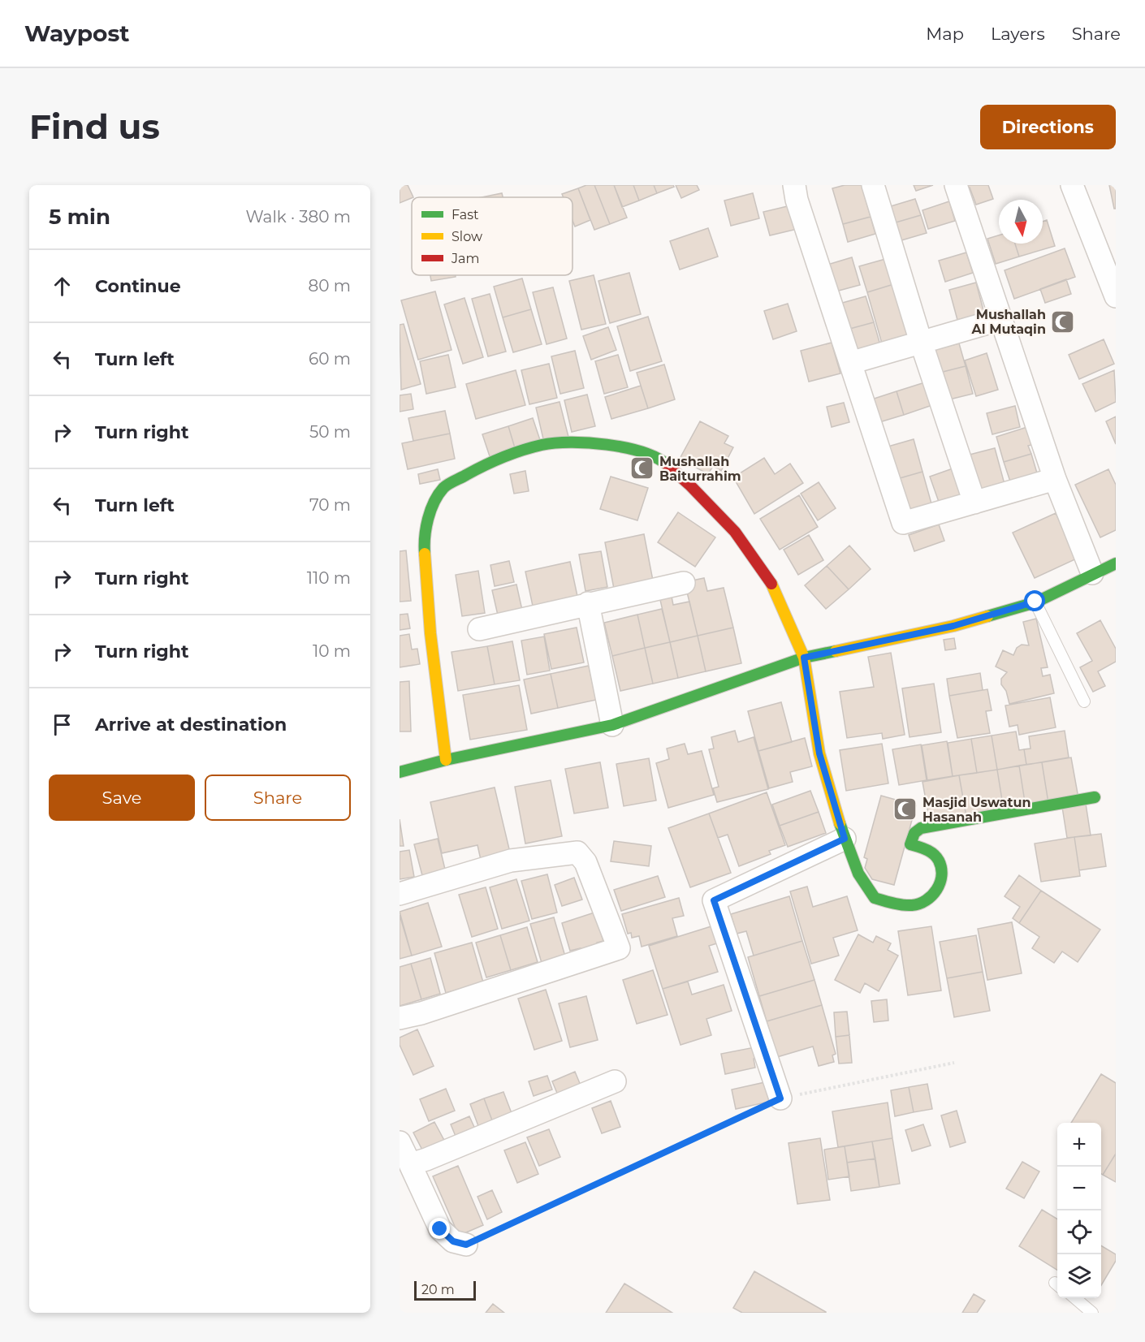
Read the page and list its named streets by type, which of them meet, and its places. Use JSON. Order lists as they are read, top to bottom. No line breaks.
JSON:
{"places":{"mosque":["Mushallah Al Mutaqin","Mushallah Baiturrahim","Masjid Uswatun Hasanah"]},"legend":["Fast","Slow","Jam"],"scale_bar":"20 m","north":"bottom","page":{"header":"Waypost","nav":["Map","Layers","Share"],"buttons":["Directions",["Save","Share"]],"title":"Find us","heading":["5 min","Walk · 380 m"],"list":[["Continue","80 m"],["Turn left","60 m"],["Turn right","50 m"],["Turn left","70 m"],["Turn right","110 m"],["Turn right","10 m"],"Arrive at destination"],"map_buttons":["+","−"],"scale":"20 m"}}
